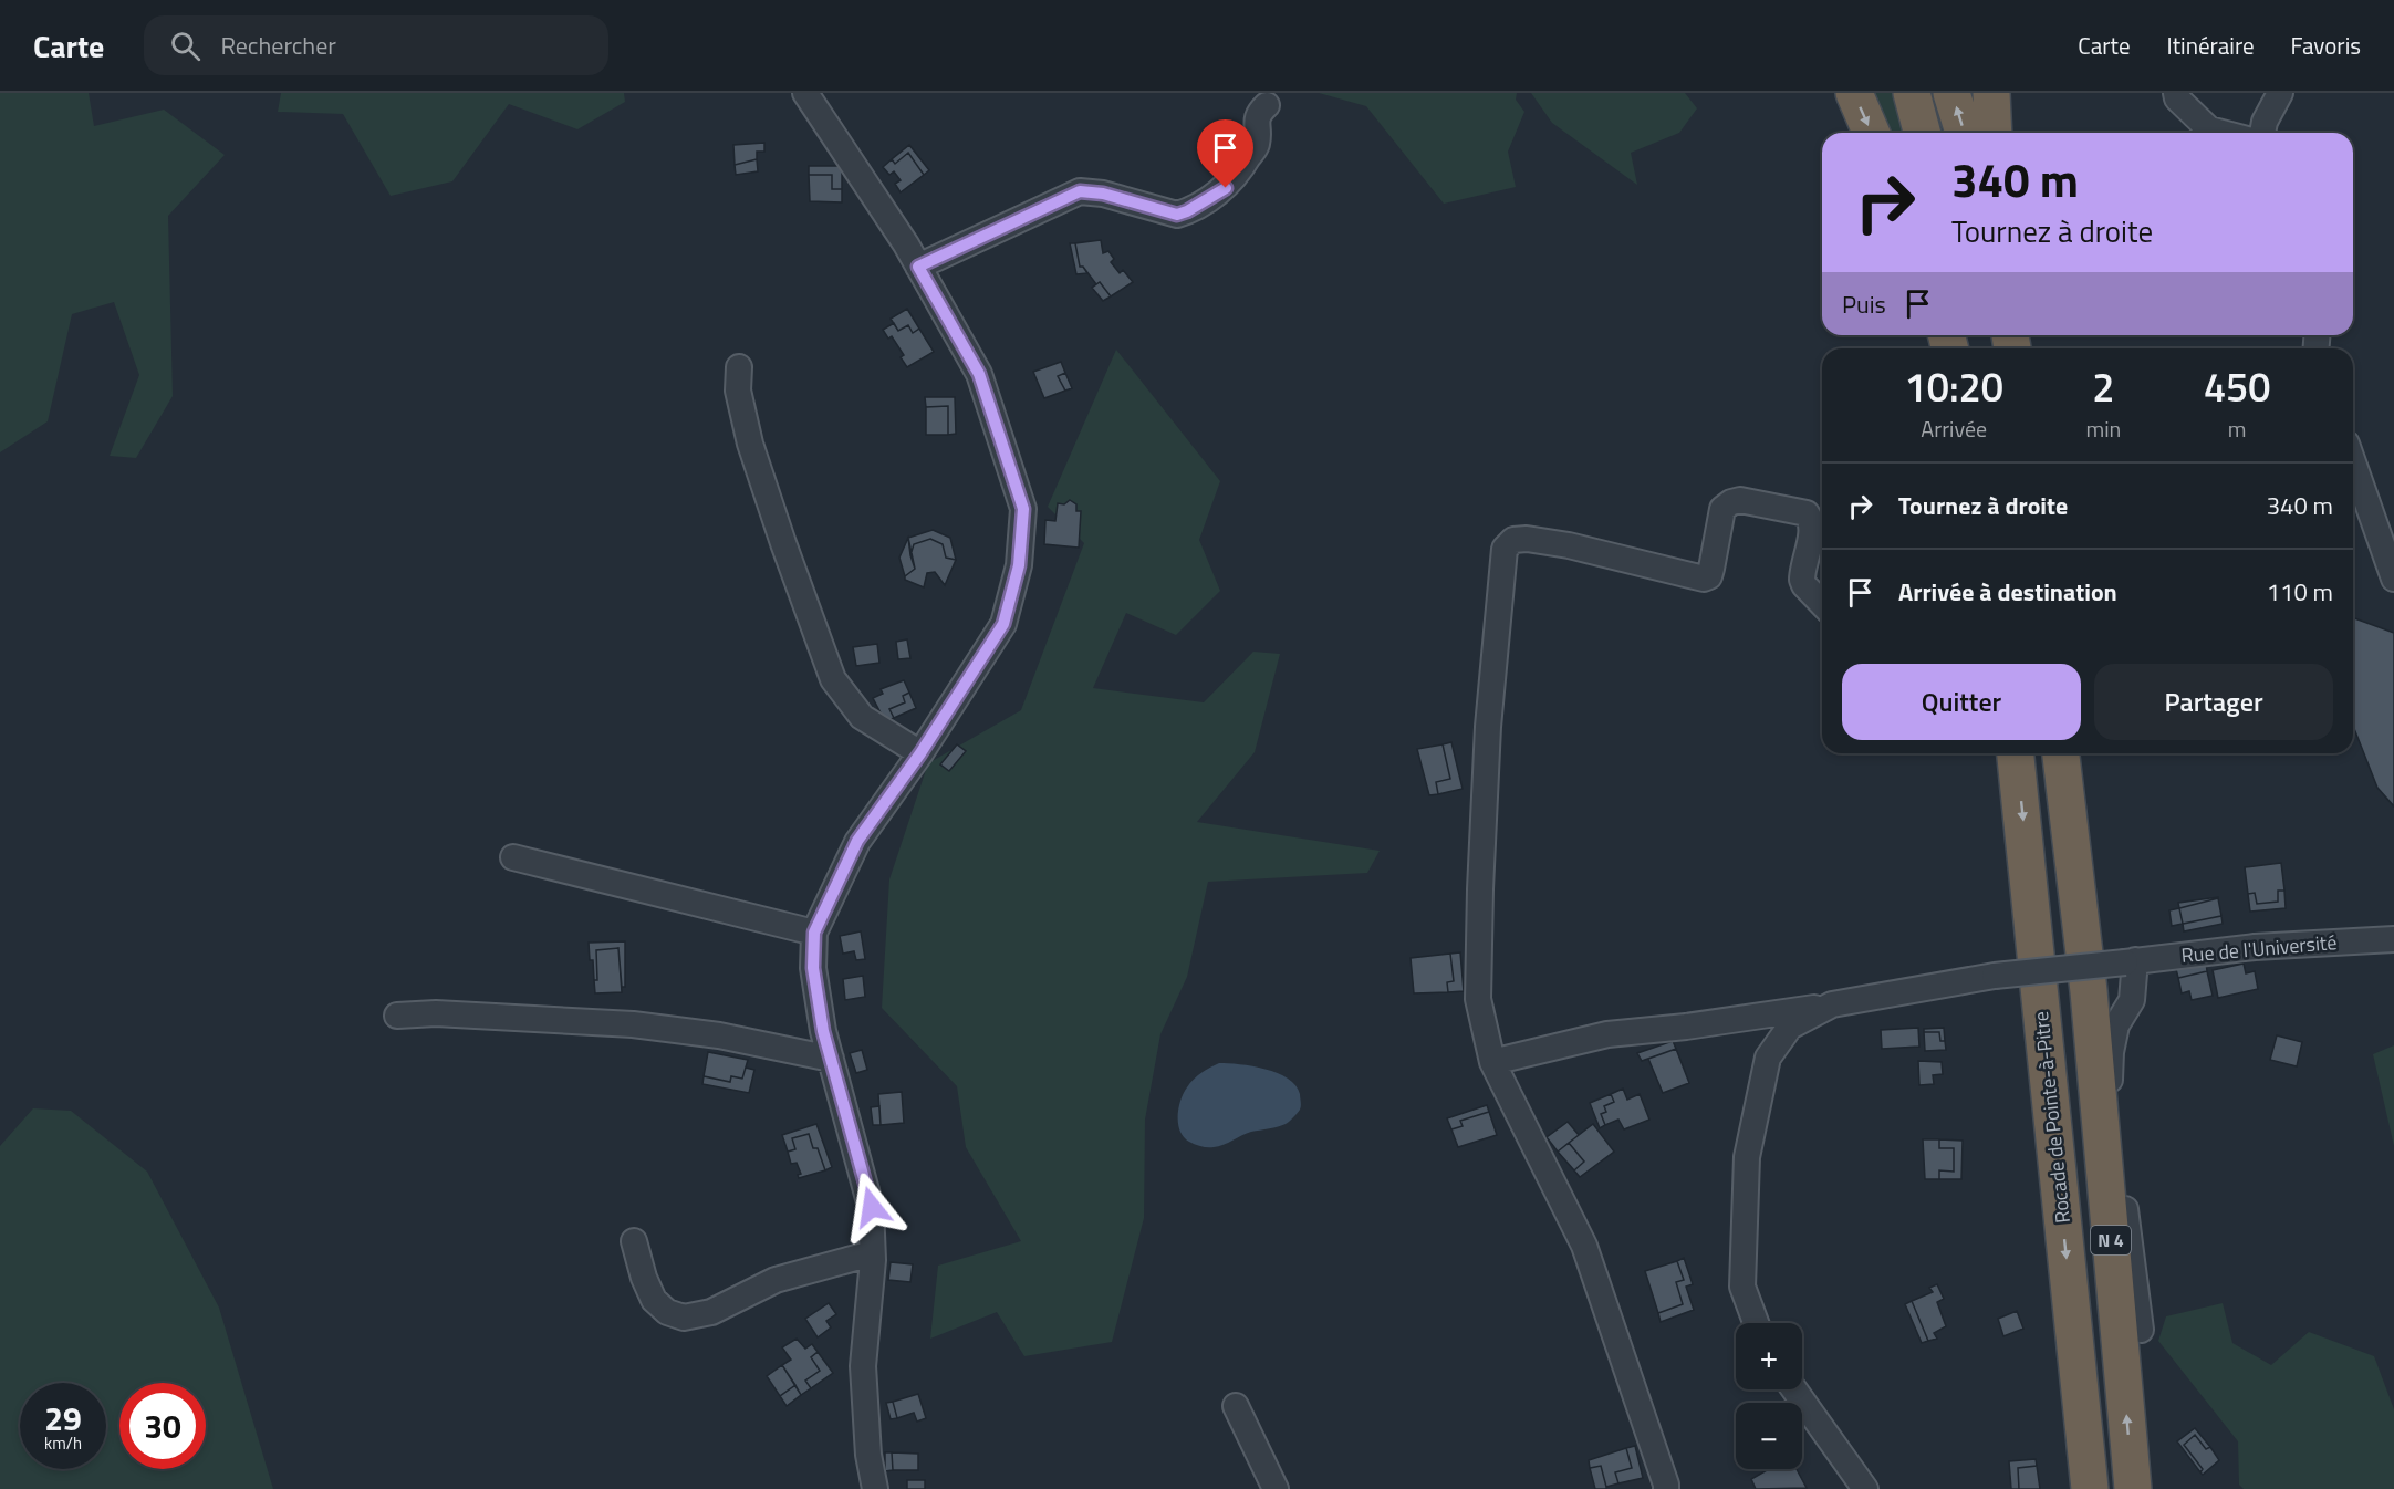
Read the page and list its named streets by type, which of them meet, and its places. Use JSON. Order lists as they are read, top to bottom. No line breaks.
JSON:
{"streets":{"highway":["Rocade de Pointe-à-Pitre","N 4"],"street":["Rue de l'Université"]},"page":{"header":"Carte","search":"Rechercher","nav":["Carte","Itinéraire","Favoris"],"turn":["340 m","Tournez à droite"],"then":"Puis","eta":["10:20","Arrivée","2","min","450","m"],"list":[{"name":"Tournez à droite","value":"340 m"},{"name":"Arrivée à destination","value":"110 m"}],"buttons":["Quitter","Partager"],"map_buttons":["+","−"],"speed":"29 km/h","limit":"30"}}
